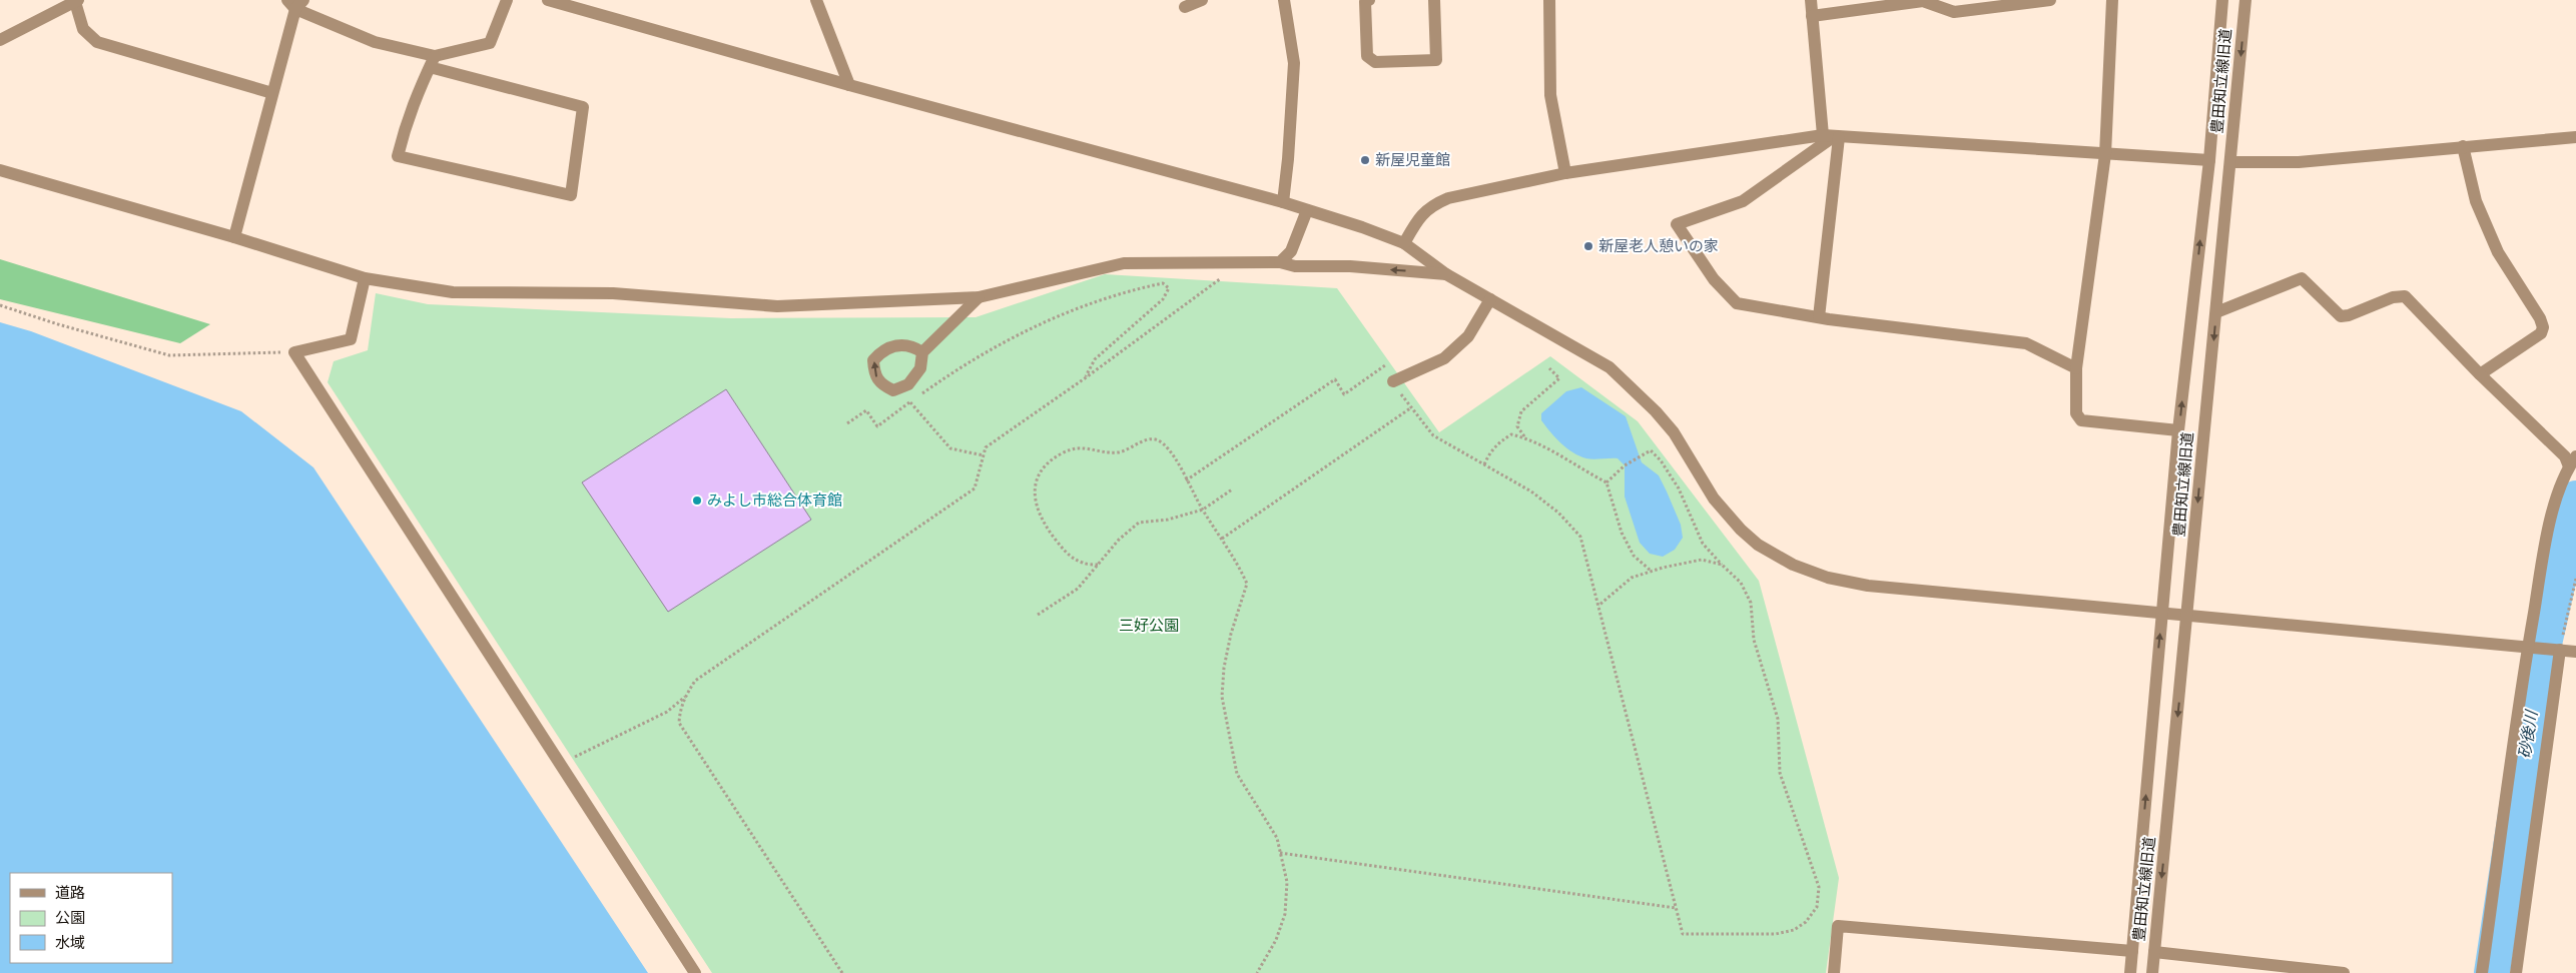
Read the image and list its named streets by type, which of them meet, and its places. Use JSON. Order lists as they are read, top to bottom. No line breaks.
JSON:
{"streets":{"street":["豊田知立線旧道"]},"water":["砂後川"],"parks":["三好公園"],"places":["新屋児童館","新屋老人憩いの家","みよし市総合体育館"],"legend":["道路","公園","水域"]}
